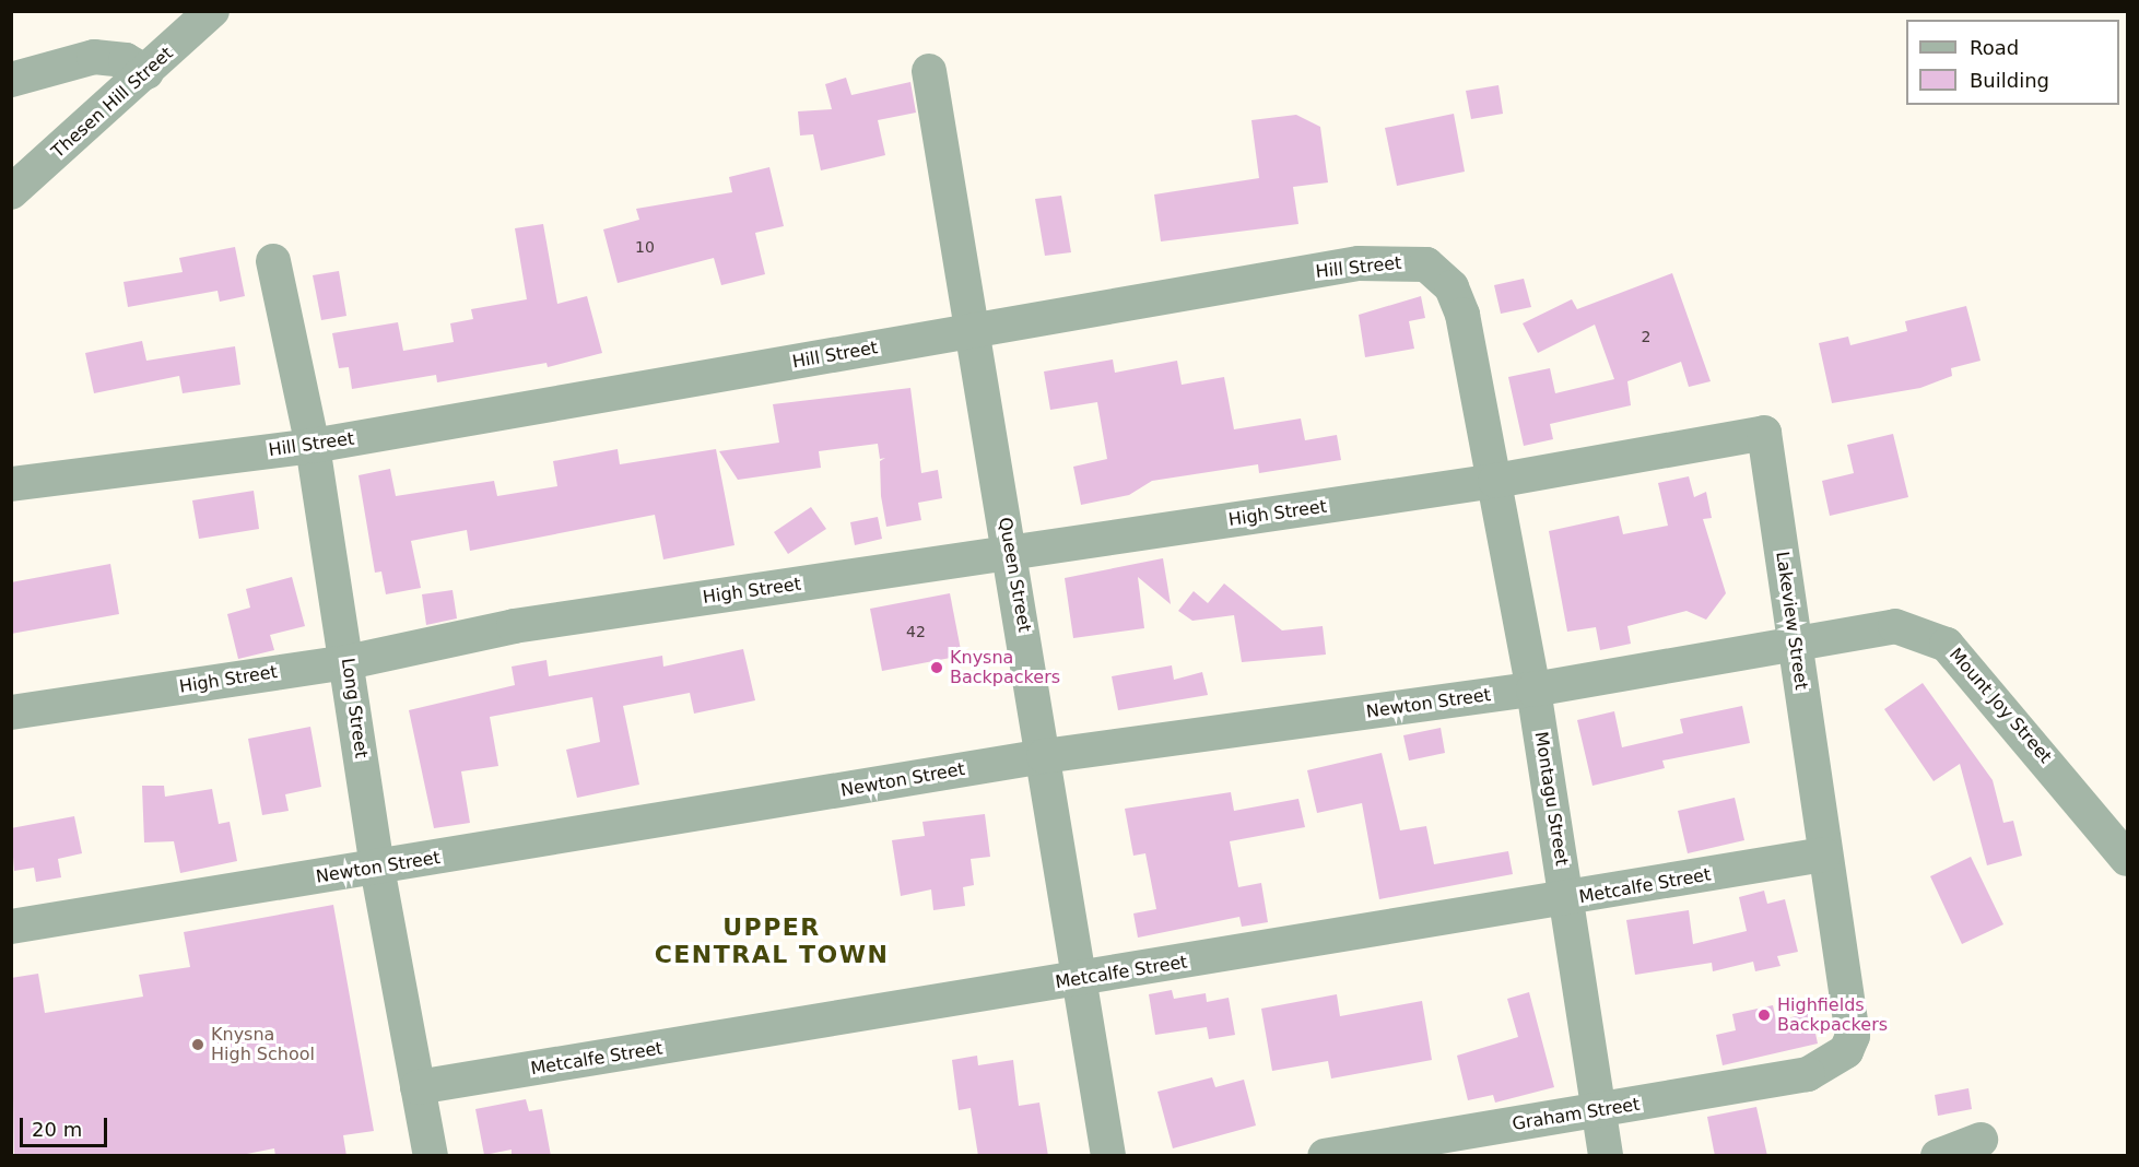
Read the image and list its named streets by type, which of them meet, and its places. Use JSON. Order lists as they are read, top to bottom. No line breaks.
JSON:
{"streets":{"street":["Thesen Hill Street","Hill Street","High Street","Queen Street","Lakeview Street","Newton Street","Mount Joy Street","Long Street","Montagu Street","Metcalfe Street","Graham Street"]},"crossings":[["Hill Street","High Street"],["Hill Street","Queen Street"],["Hill Street","Lakeview Street"],["Hill Street","Long Street"],["Hill Street","Montagu Street"],["High Street","Queen Street"],["High Street","Lakeview Street"],["High Street","Long Street"],["High Street","Montagu Street"],["Queen Street","Newton Street"],["Queen Street","Metcalfe Street"],["Lakeview Street","Newton Street"],["Lakeview Street","Mount Joy Street"],["Lakeview Street","Montagu Street"],["Lakeview Street","Metcalfe Street"],["Lakeview Street","Graham Street"],["Newton Street","Mount Joy Street"],["Newton Street","Long Street"],["Newton Street","Montagu Street"],["Long Street","Metcalfe Street"],["Montagu Street","Metcalfe Street"],["Montagu Street","Graham Street"]],"districts":["UPPER CENTRAL TOWN"],"places":["Knysna Backpackers","Highfields Backpackers","Knysna High School"],"house_numbers":["10","2","42"],"legend":["Road","Building"],"scale_bar":"20 m"}
